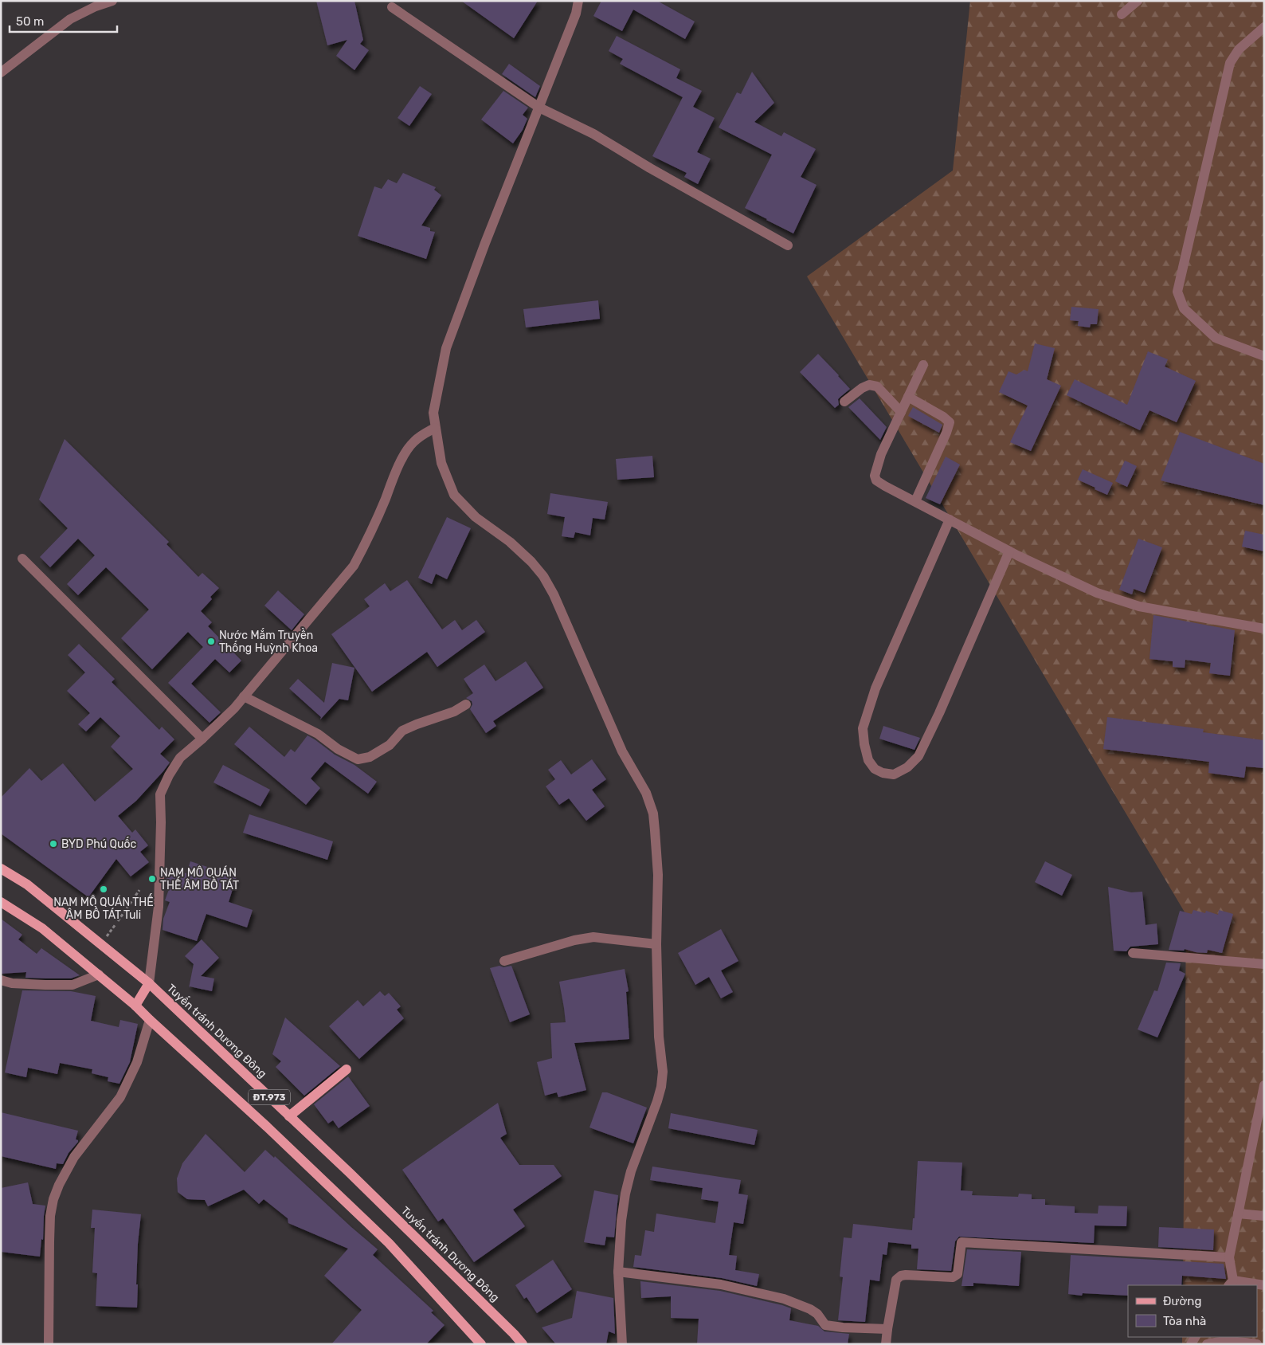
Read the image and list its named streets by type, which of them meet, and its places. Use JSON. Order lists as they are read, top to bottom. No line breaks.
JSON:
{"streets":{"main road":["Tuyến tránh Dương Đông","ĐT.973"]},"places":["Nước Mắm Truyền Thống Huỳnh Khoa","BYD Phú Quốc","NAM MÔ QUÁN THẾ ÂM BỒ TÁT","NAM MÔ QUÁN THẾ ÂM BỒ TÁT Tuli"],"legend":["Đường","Tòa nhà"],"scale_bar":"50 m"}
